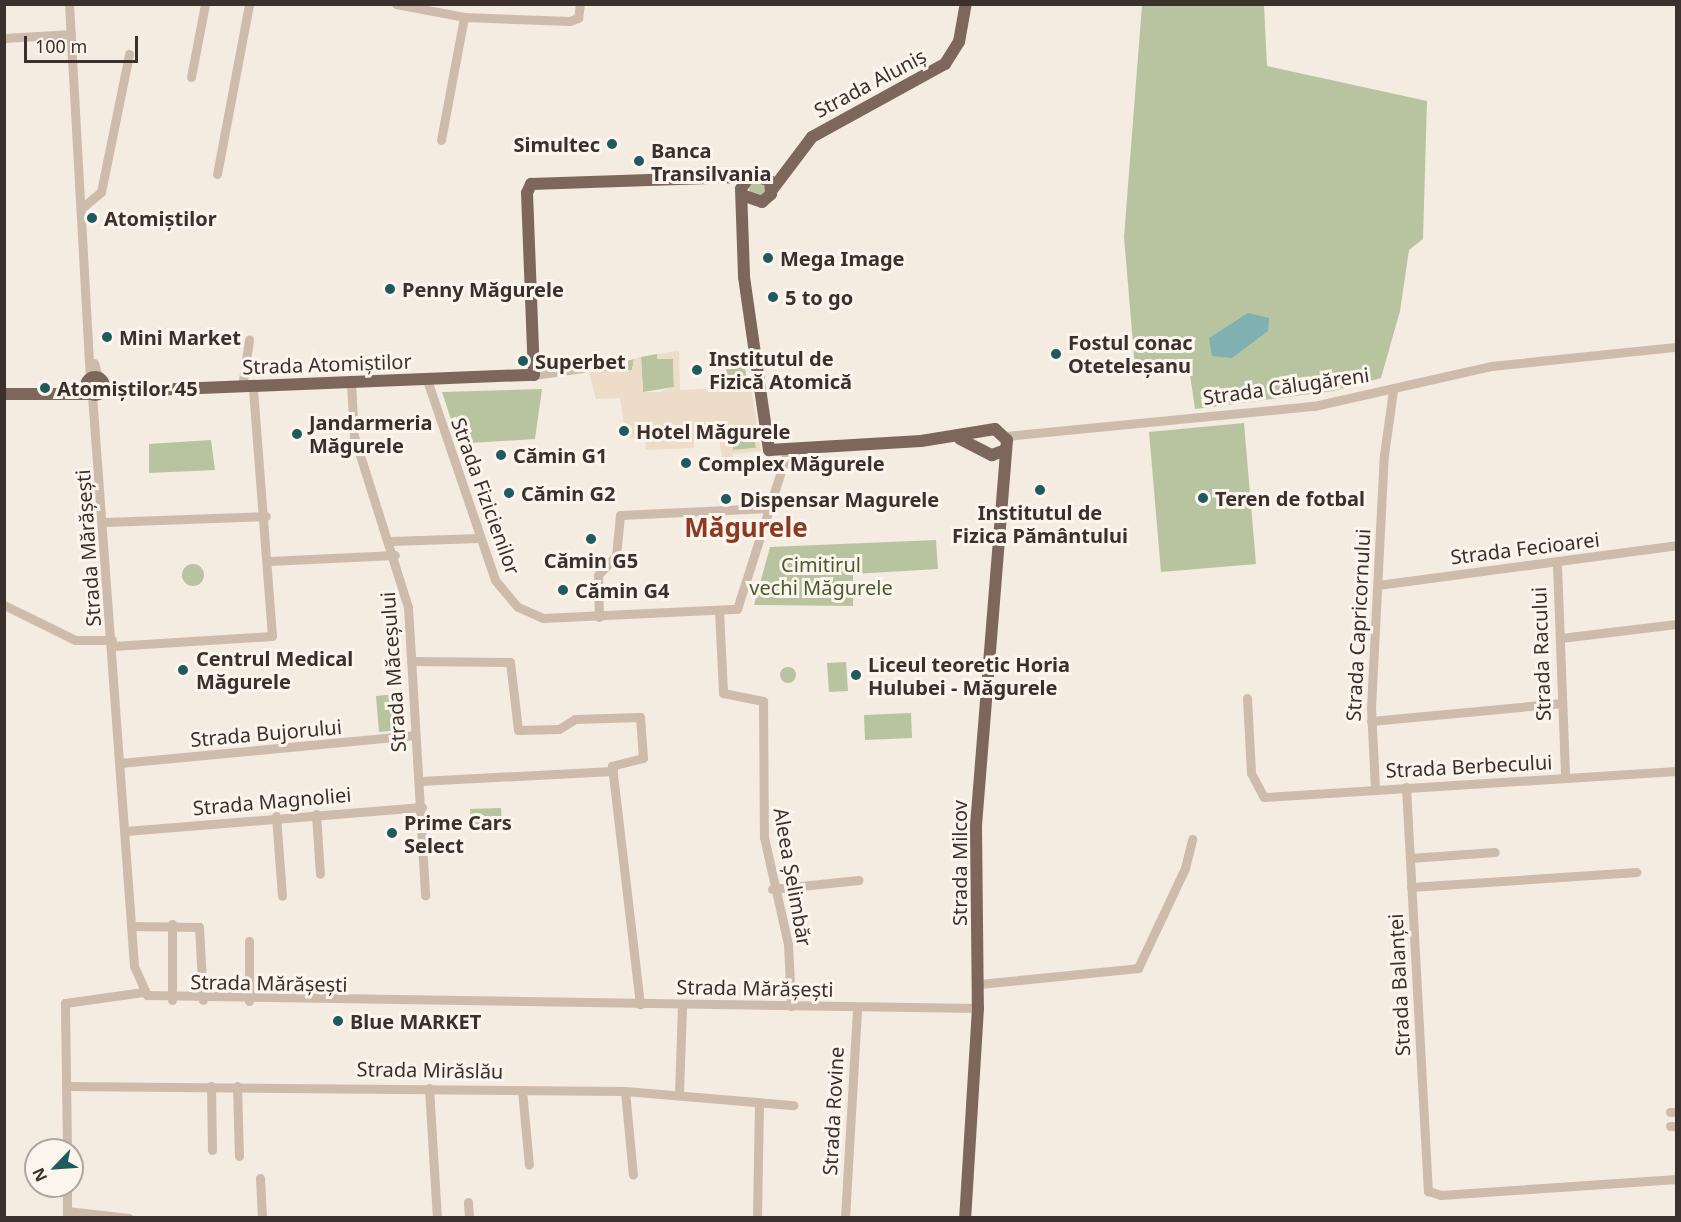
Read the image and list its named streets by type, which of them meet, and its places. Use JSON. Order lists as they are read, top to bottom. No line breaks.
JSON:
{"streets":{"main road":["Strada Aluniș","Strada Atomiștilor","Strada Milcov"],"street":["Strada Călugăreni","Strada Fizicienilor","Strada Mărășești","Strada Fecioarei","Strada Capricornului","Strada Racului","Strada Măceșului","Strada Bujorului","Strada Berbecului","Strada Magnoliei","Aleea Șelimbăr","Strada Balanței","Strada Mirăslău","Strada Rovine"]},"crossings":[["Strada Atomiștilor","Strada Fizicienilor"],["Strada Atomiștilor","Strada Mărășești"],["Strada Atomiștilor","Strada Măceșului"],["Strada Călugăreni","Strada Capricornului"],["Strada Fizicienilor","Aleea Șelimbăr"],["Strada Mărășești","Strada Bujorului"],["Strada Mărășești","Strada Magnoliei"],["Strada Mărășești","Strada Milcov"],["Strada Mărășești","Aleea Șelimbăr"],["Strada Mărășești","Strada Rovine"],["Strada Fecioarei","Strada Capricornului"],["Strada Fecioarei","Strada Racului"],["Strada Capricornului","Strada Berbecului"],["Strada Racului","Strada Berbecului"],["Strada Măceșului","Strada Bujorului"],["Strada Măceșului","Strada Magnoliei"],["Strada Berbecului","Strada Balanței"]],"districts":["Măgurele"],"parks":["Cimitirul vechi Măgurele"],"places":["Simultec","Banca Transilvania","Atomiștilor","Mega Image","Penny Măgurele","5 to go","Mini Market","Fostul conac Oteteleșanu","Superbet","Institutul de Fizică Atomică","Atomiștilor 45","Hotel Măgurele","Jandarmeria Măgurele","Cămin G1","Complex Măgurele","Institutul de Fizica Pământului","Cămin G2","Teren de fotbal","Dispensar Magurele","Cămin G5","Cămin G4","Centrul Medical Măgurele","Liceul teoretic Horia Hulubei - Măgurele","Prime Cars Select","Blue MARKET"],"scale_bar":"100 m","north":"bottom left"}
